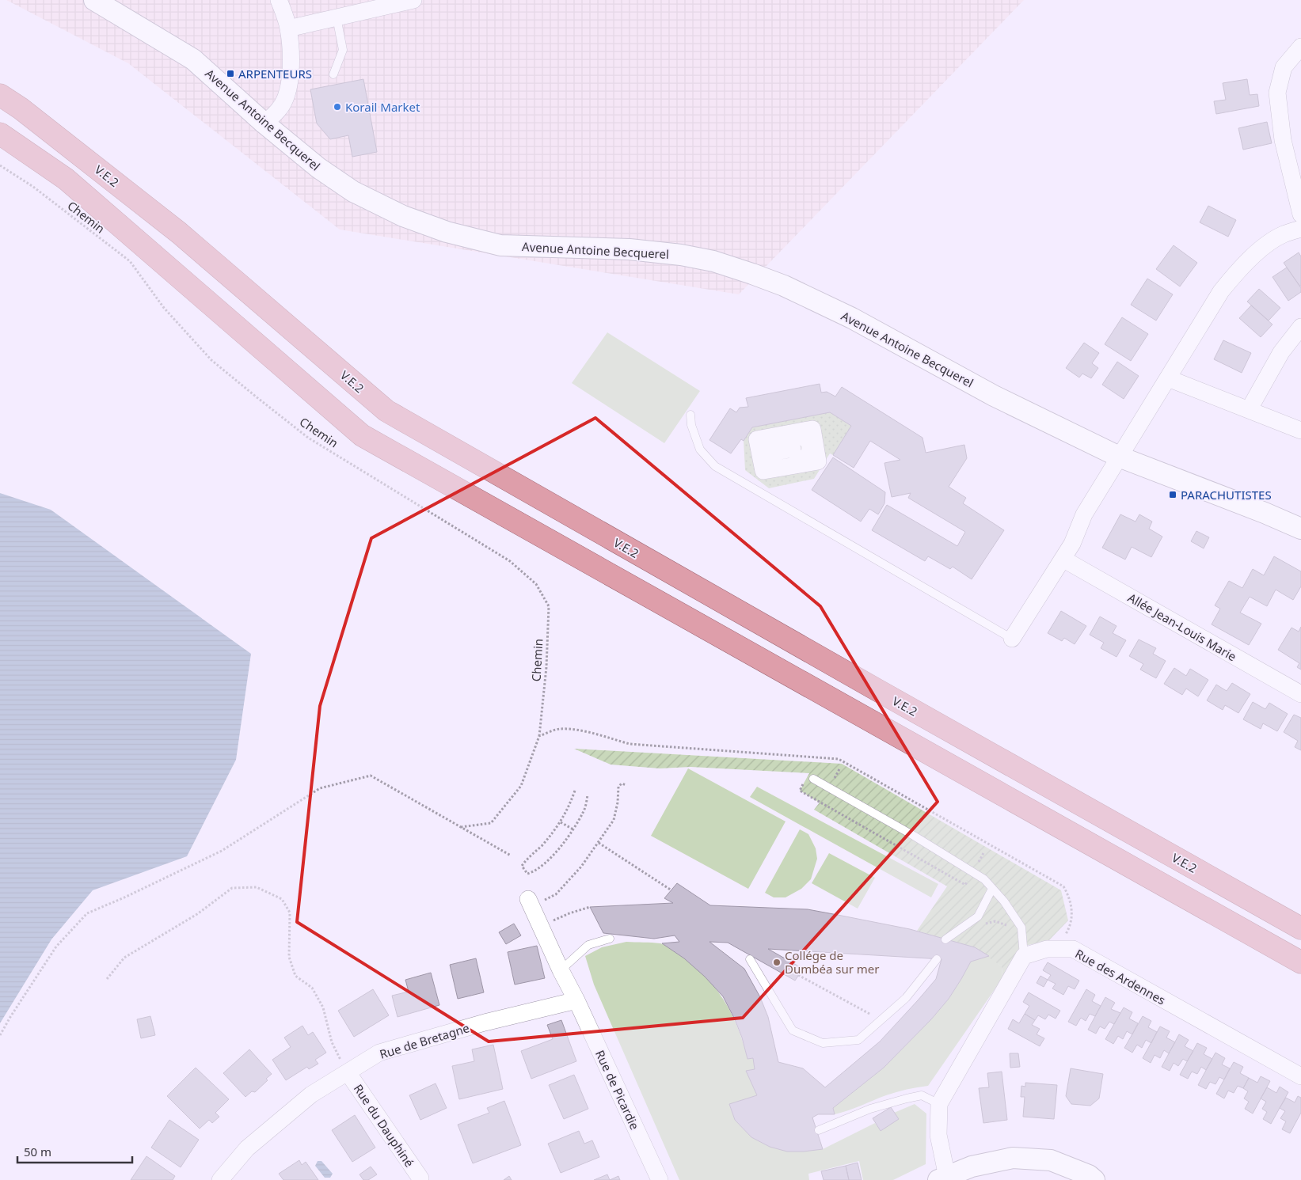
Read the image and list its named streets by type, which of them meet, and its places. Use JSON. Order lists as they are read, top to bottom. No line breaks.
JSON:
{"streets":{"highway":["V.E.2"],"street":["Avenue Antoine Becquerel","Allée Jean-Louis Marie","Rue des Ardennes","Rue de Bretagne","Rue de Picardie","Rue du Dauphiné"],"path":["Chemin"]},"crossings":[["Rue de Bretagne","Rue de Picardie"],["Rue de Bretagne","Rue du Dauphiné"]],"places":{"transit":["ARPENTEURS","PARACHUTISTES"],"other":["Korail Market","Collége de Dumbéa sur mer"]},"scale_bar":"50 m"}
